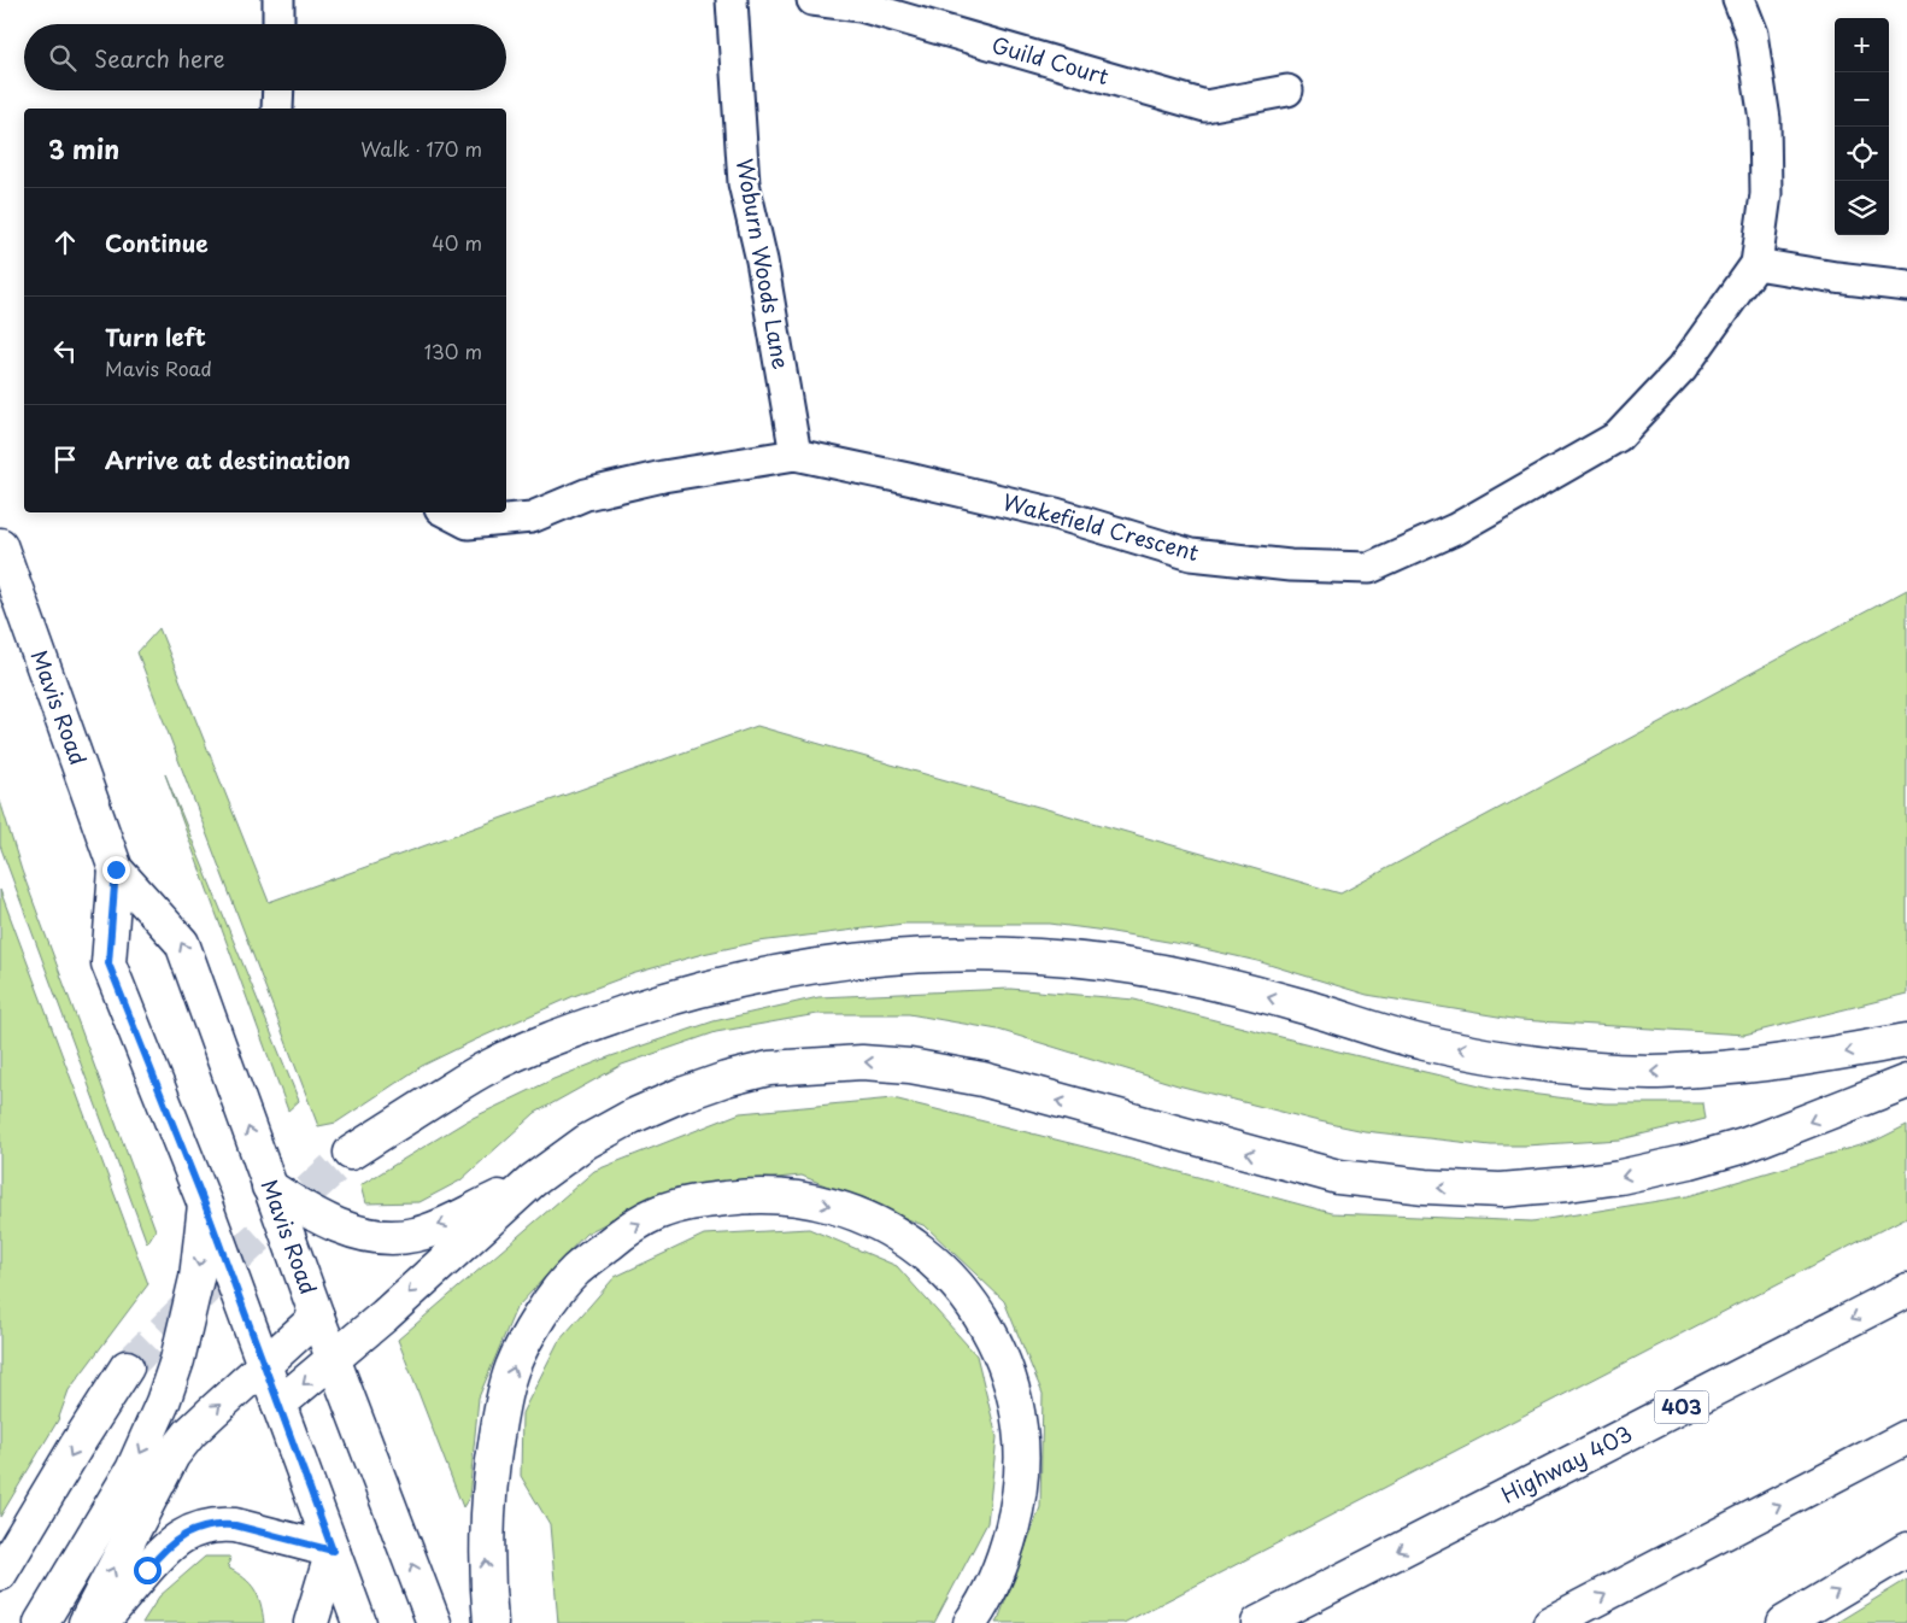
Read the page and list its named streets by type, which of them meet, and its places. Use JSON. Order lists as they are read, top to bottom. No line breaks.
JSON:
{"streets":{"main road":["Mavis Road","403","Highway 403"],"street":["Guild Court","Woburn Woods Lane","Wakefield Crescent"]},"crossings":[["Woburn Woods Lane","Wakefield Crescent"]],"page":{"map_buttons":["+","−"],"search":"Search here","heading":["3 min","Walk · 170 m"],"list":[["Continue","40 m"],["Turn left","Mavis Road","130 m"],"Arrive at destination"]}}
